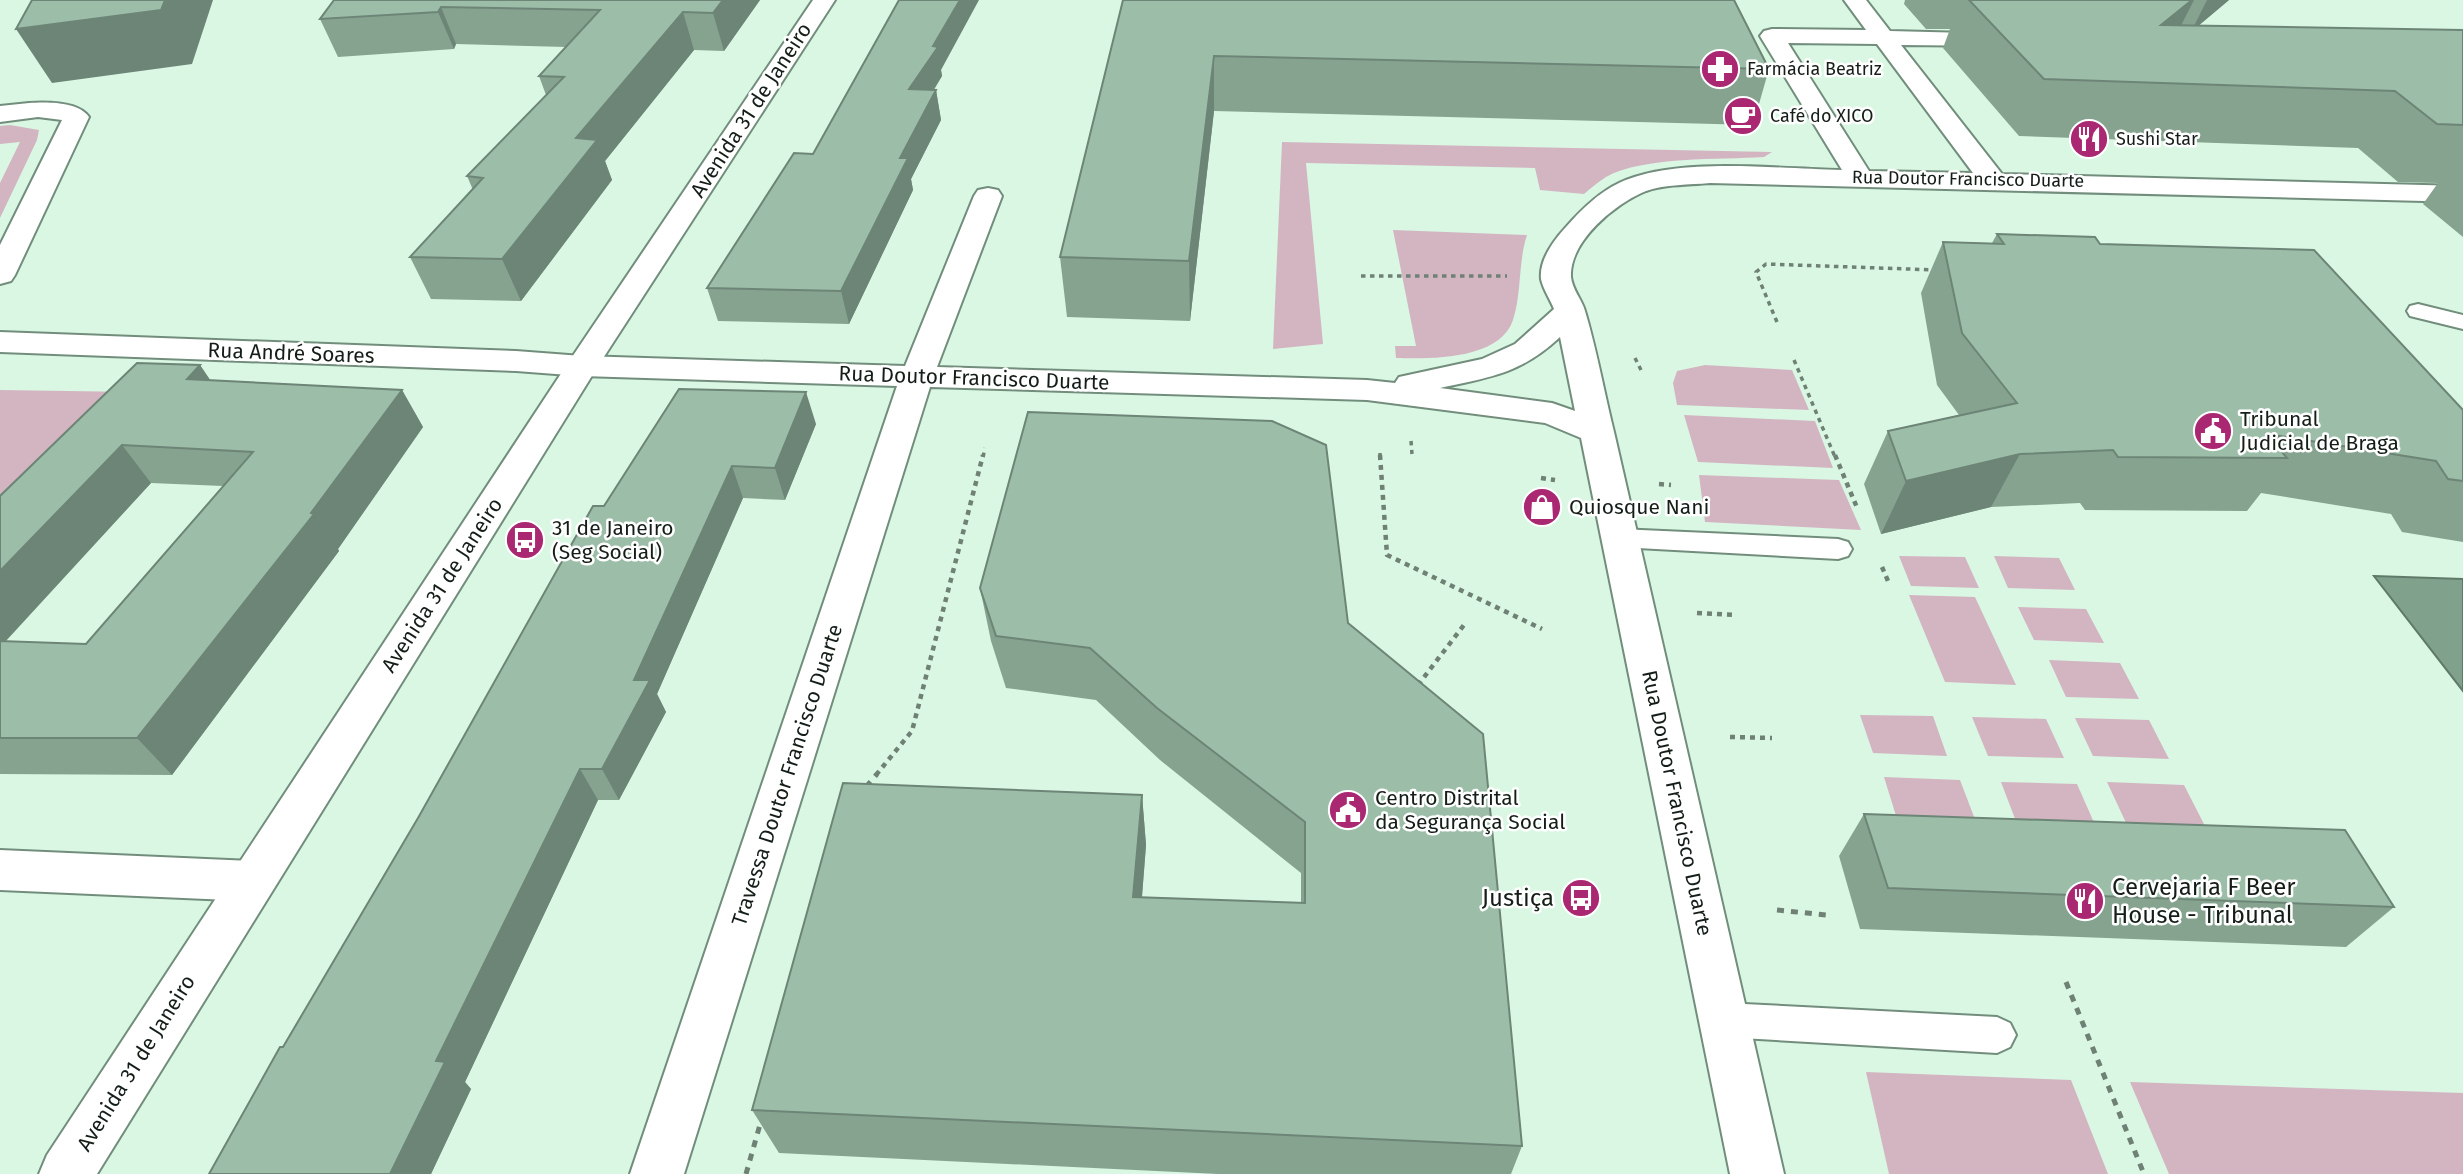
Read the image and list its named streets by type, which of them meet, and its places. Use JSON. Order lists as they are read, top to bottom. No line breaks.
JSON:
{"streets":{"street":["Avenida 31 de Janeiro","Rua Doutor Francisco Duarte","Rua André Soares","Travessa Doutor Francisco Duarte"]},"crossings":[["Avenida 31 de Janeiro","Rua Doutor Francisco Duarte"],["Avenida 31 de Janeiro","Rua André Soares"],["Rua Doutor Francisco Duarte","Rua André Soares"],["Rua Doutor Francisco Duarte","Travessa Doutor Francisco Duarte"]],"places":{"pharmacy":["Farmácia Beatriz"],"cafe":["Café do XICO"],"restaurant":["Sushi Star","Cervejaria F Beer House - Tribunal"],"public building":["Tribunal Judicial de Braga","Centro Distrital da Segurança Social"],"shop":["Quiosque Nani"],"bus stop":["31 de Janeiro (Seg Social)","Justiça"]}}
